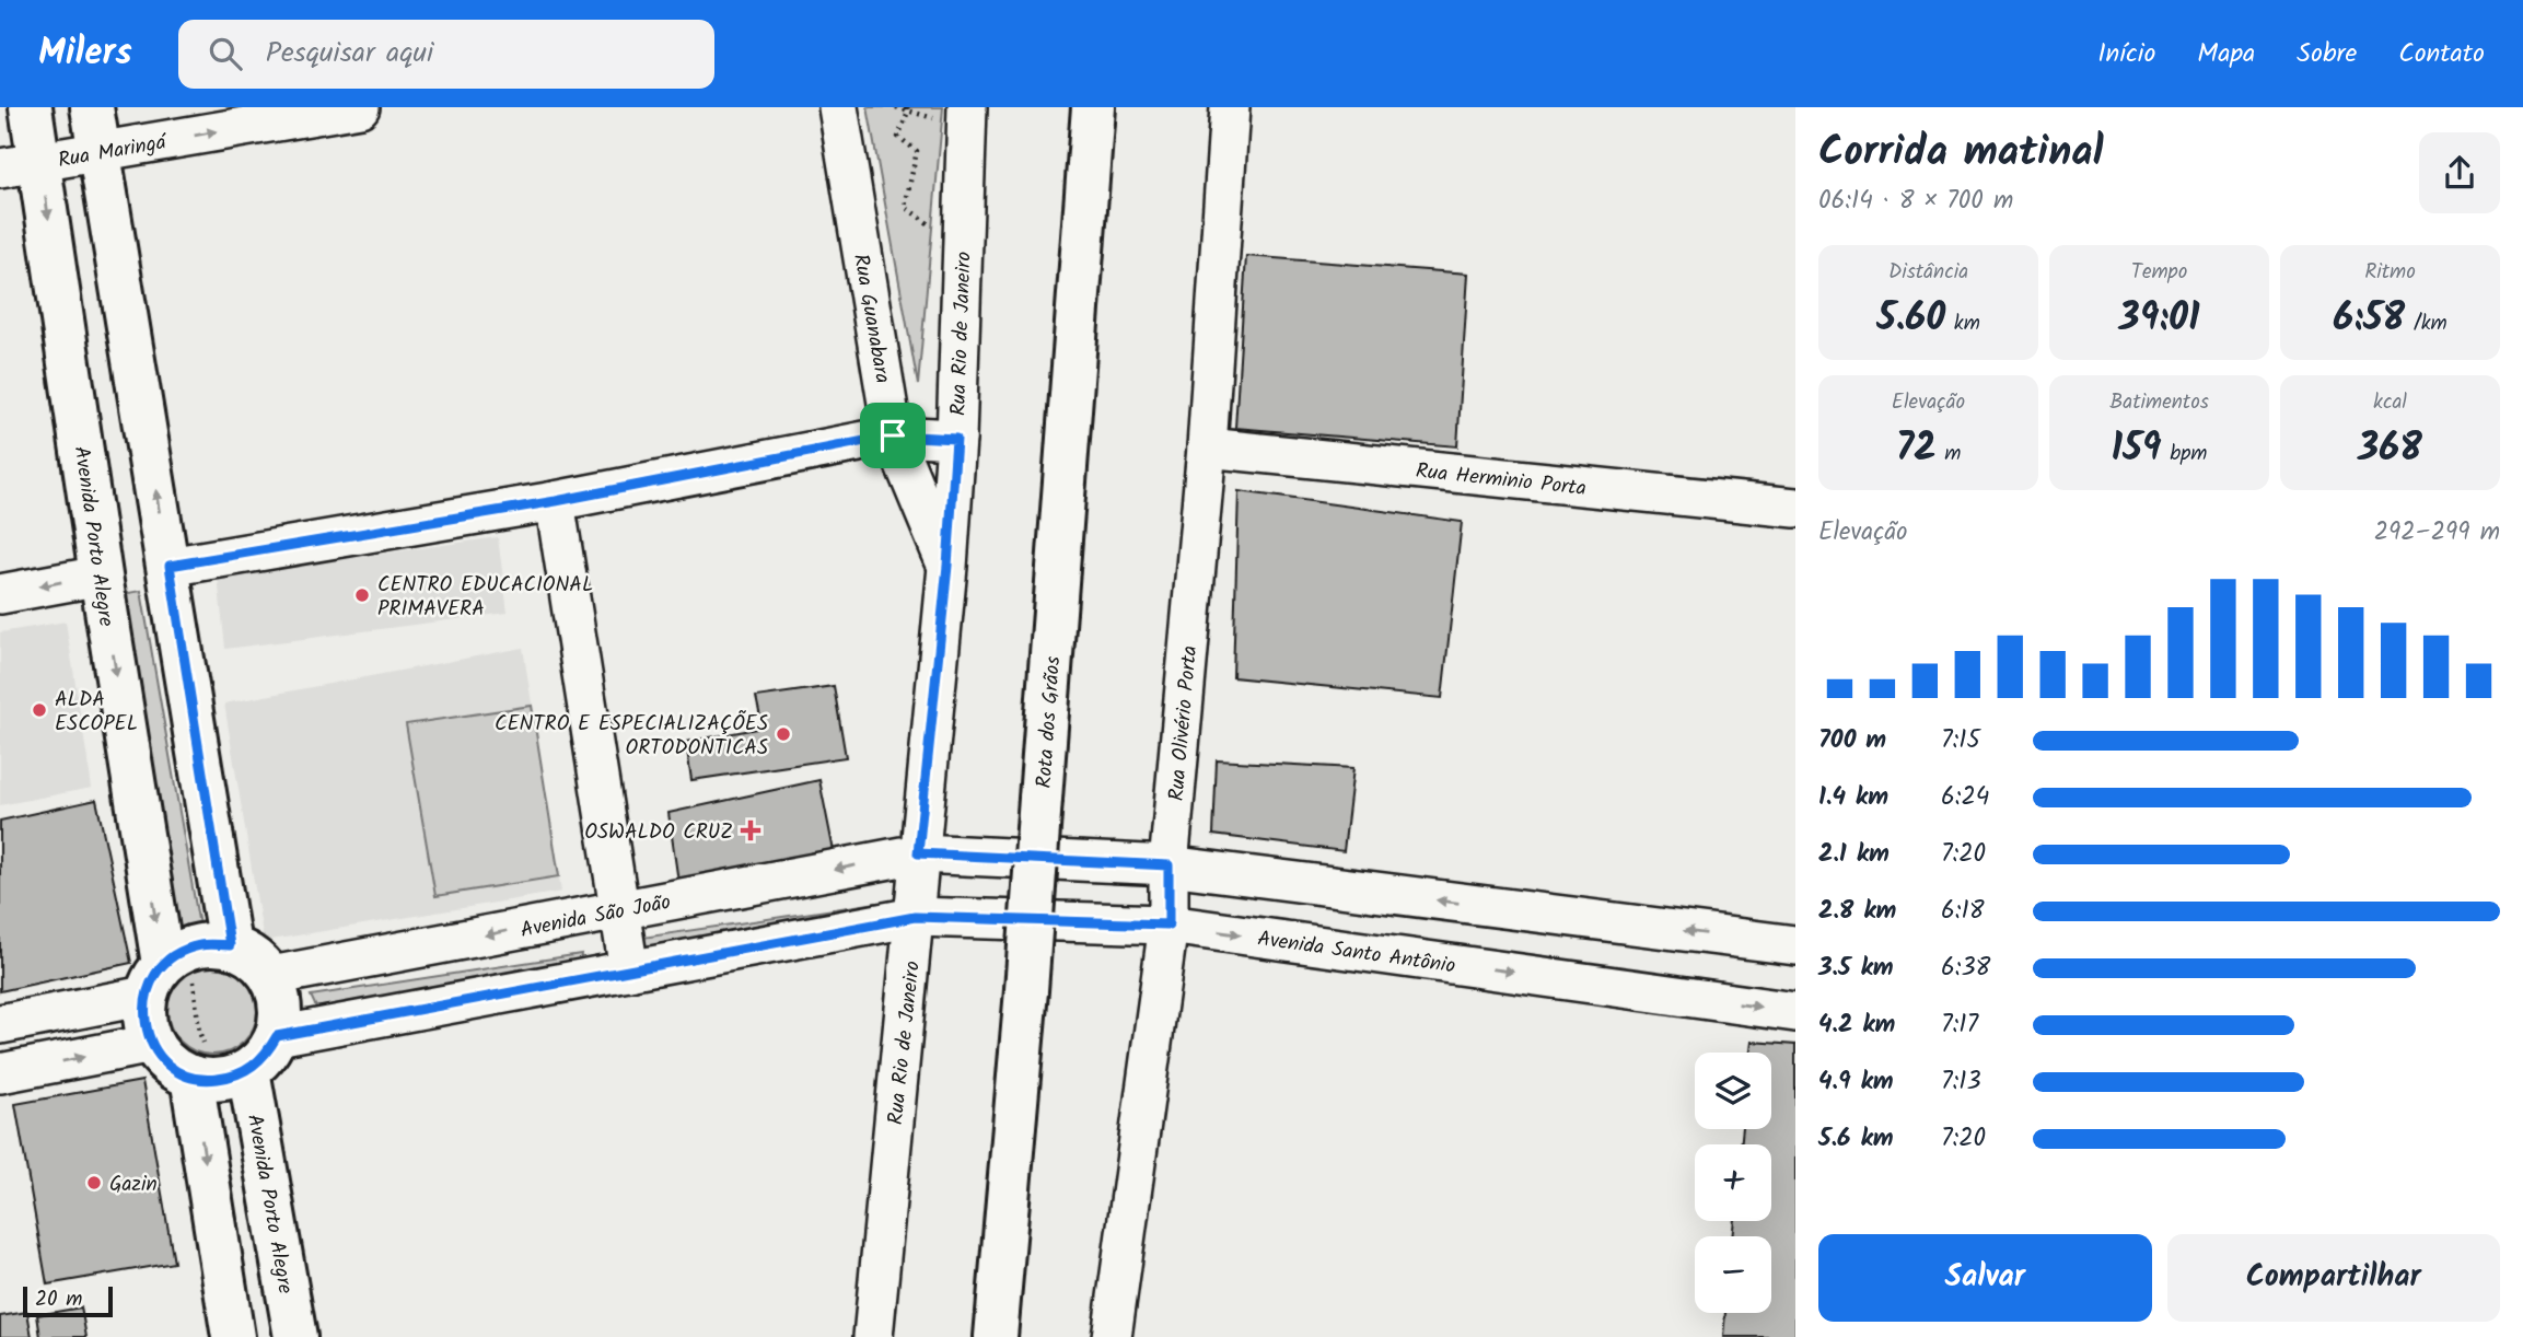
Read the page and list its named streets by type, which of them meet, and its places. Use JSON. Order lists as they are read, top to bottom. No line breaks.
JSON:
{"streets":{"main road":["Avenida Porto Alegre","Rota dos Grãos"],"street":["Rua Maringá","Rua Guanabara","Rua Rio de Janeiro","Rua Herminio Porta","Rua Olivério Porta","Avenida São João","Avenida Santo Antônio"]},"crossings":[["Rua Maringá","Avenida Porto Alegre"],["Rua Guanabara","Rua Rio de Janeiro"],["Rua Rio de Janeiro","Avenida São João"],["Rua Rio de Janeiro","Avenida Santo Antônio"],["Rua Herminio Porta","Rua Olivério Porta"],["Avenida Porto Alegre","Avenida São João"],["Rua Olivério Porta","Avenida Santo Antônio"]],"one_way":["Rua Maringá"],"places":{"other":["CENTRO EDUCACIONAL PRIMAVERA","ALDA ESCOPEL","CENTRO E ESPECIALIZAÇÕES ORTODONTICAS","Gazin"],"health":["OSWALDO CRUZ"]},"scale_bar":"20 m","page":{"header":"Milers","search":"Pesquisar aqui","nav":["Início","Mapa","Sobre","Contato"],"heading":["Corrida matinal","06:14 · 8 × 700 m"],"stats":[["Distância","5.60 km"],["Tempo","39:01"],["Ritmo","6:58 /km"],["Elevação","72 m"],["Batimentos","159 bpm"],["kcal","368"]],"chart":["Elevação","292–299 m"],"list":[{"name":"700 m","note":"7:15"},{"name":"1.4 km","note":"6:24"},{"name":"2.1 km","note":"7:20"},{"name":"2.8 km","note":"6:18"},{"name":"3.5 km","note":"6:38"},{"name":"4.2 km","note":"7:17"},{"name":"4.9 km","note":"7:13"},{"name":"5.6 km","note":"7:20"}],"map_buttons":["+","−"],"buttons":["Salvar","Compartilhar"],"scale":"20 m"}}
